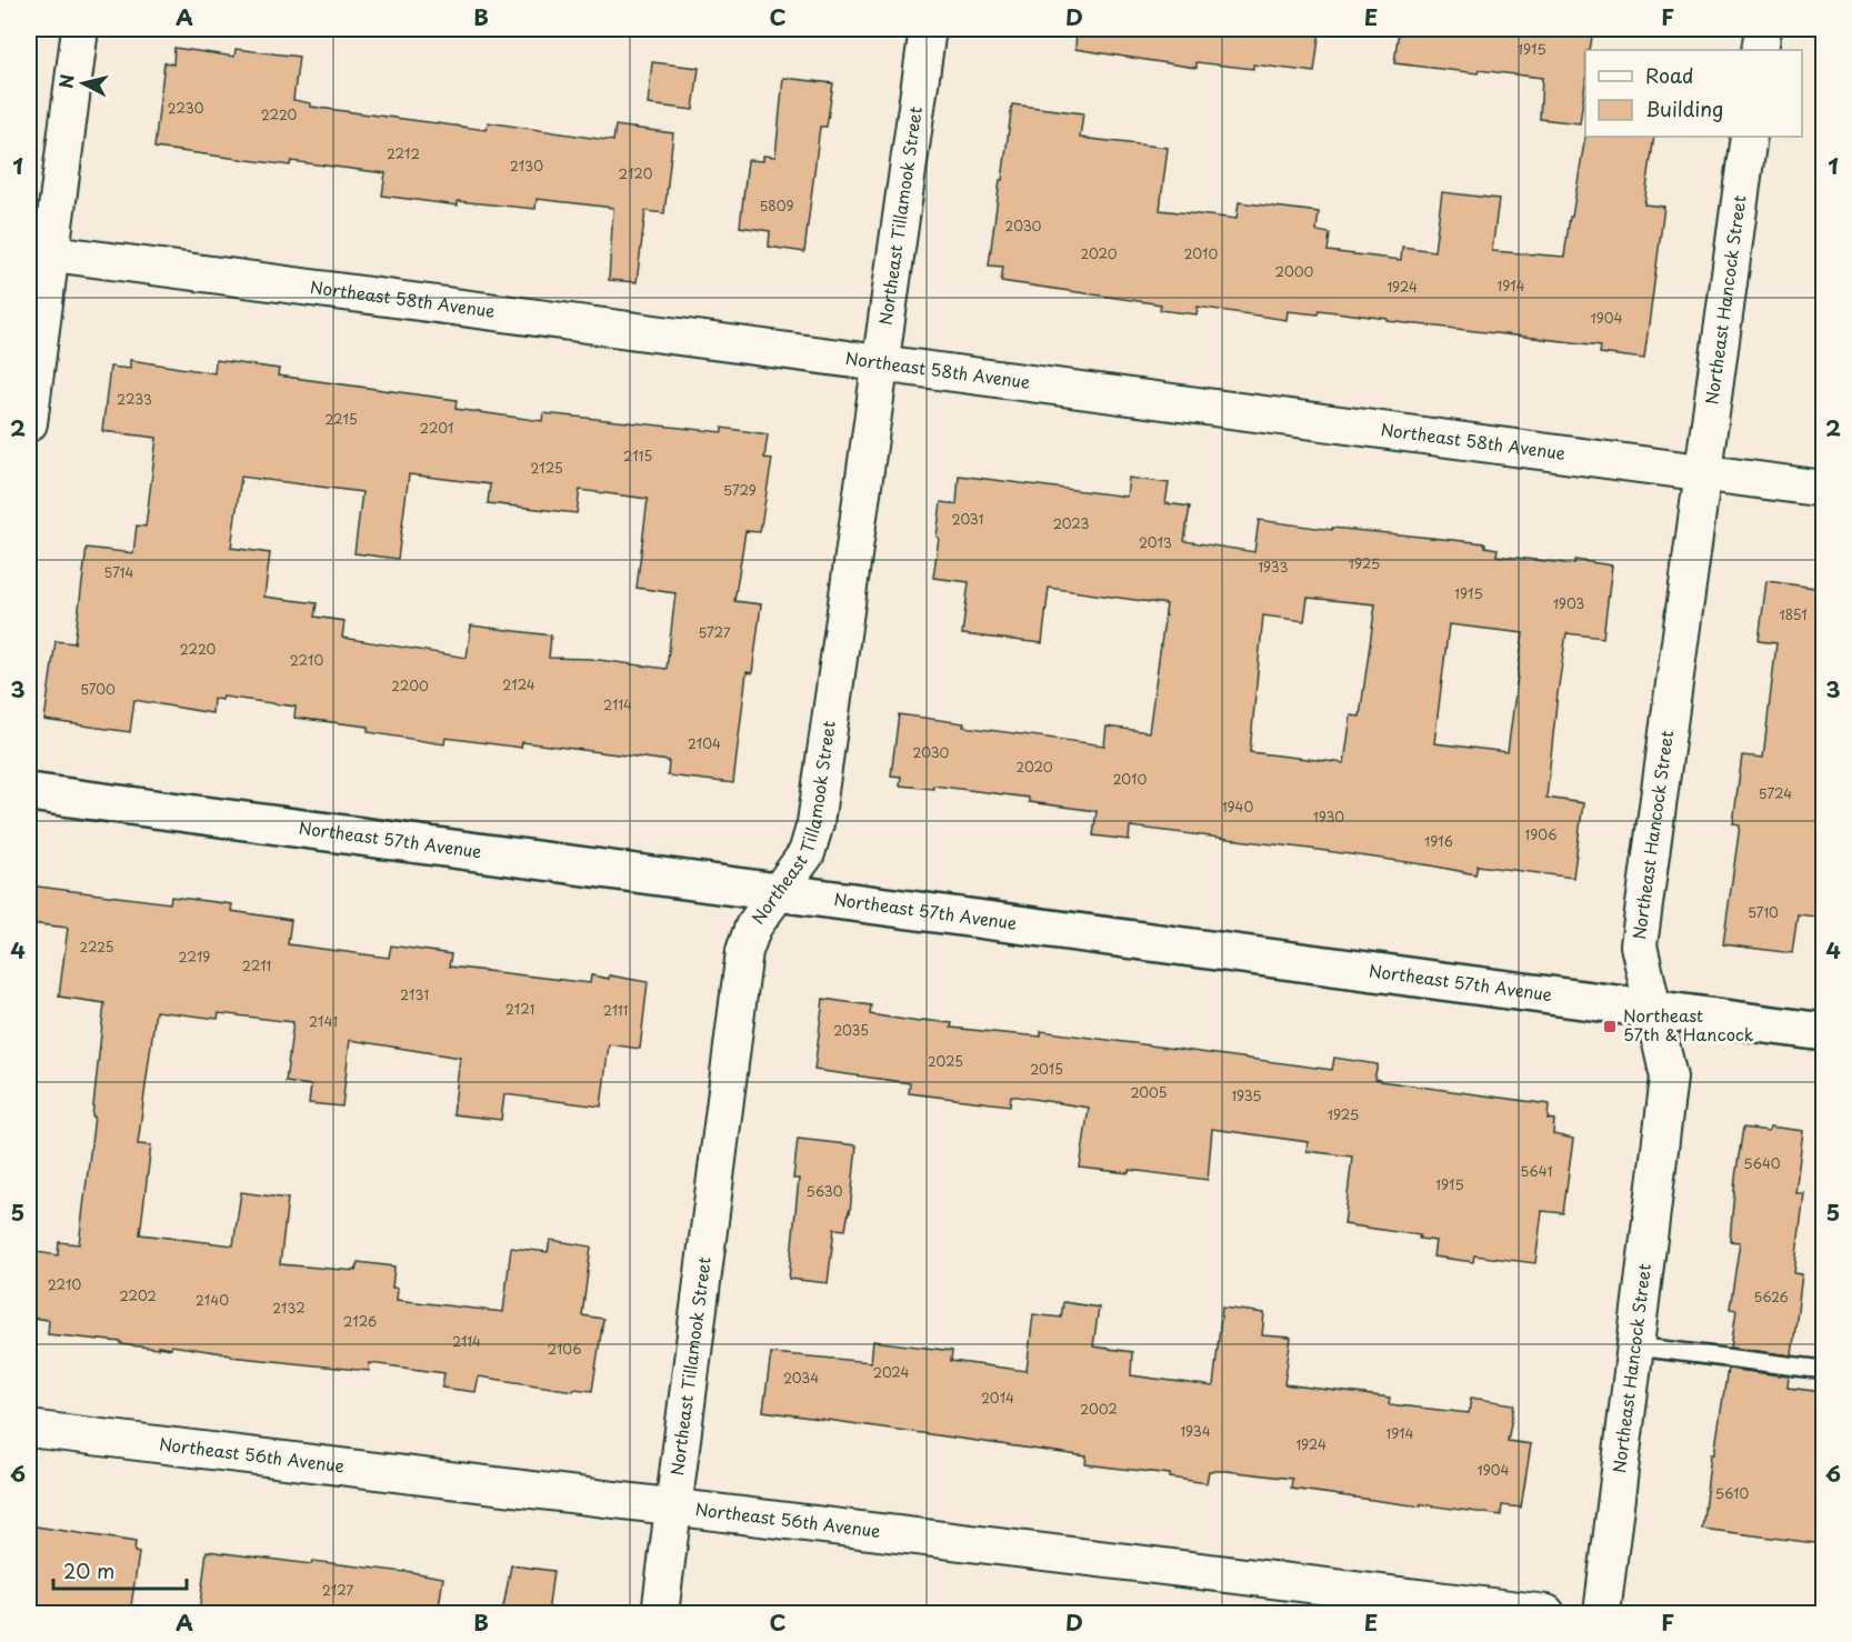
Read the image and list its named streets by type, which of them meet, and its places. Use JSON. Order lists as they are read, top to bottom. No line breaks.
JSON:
{"streets":{"main road":["Northeast 57th Avenue"],"street":["Northeast Tillamook Street","Northeast 58th Avenue","Northeast Hancock Street","Northeast 56th Avenue"]},"crossings":[["Northeast Tillamook Street","Northeast 58th Avenue"],["Northeast Tillamook Street","Northeast 57th Avenue"],["Northeast Tillamook Street","Northeast 56th Avenue"],["Northeast 58th Avenue","Northeast Hancock Street"],["Northeast Hancock Street","Northeast 57th Avenue"]],"places":{"transit":["Northeast 57th & Hancock"]},"house_numbers":["1915","2230","2220","2212","2130","2120","5809","2030","2020","2010","2000","1914","1924","1904","2233","2215","2201","2115","2125","5729","2031","2023","2013","1925","1933","5714","1915","1903","1851","5727","2220","2210","2124","2200","5700","2114","2104","2030","2020","2010","5724","1940","1930","1906","1916","5710","2225","2219","2211","2131","2121","2111","2141","2035","2025","2015","2005","1935","1925","5640","5641","1915","5630","2210","2202","5626","2140","2132","2126","2114","2106","2024","2034","2014","2002","1934","1914","1924","1904","5610","2127"],"legend":["Road","Building"],"scale_bar":"20 m","north":"left","grid":{"columns":["A","B","C","D","E","F"],"rows":["1","2","3","4","5","6"]}}
